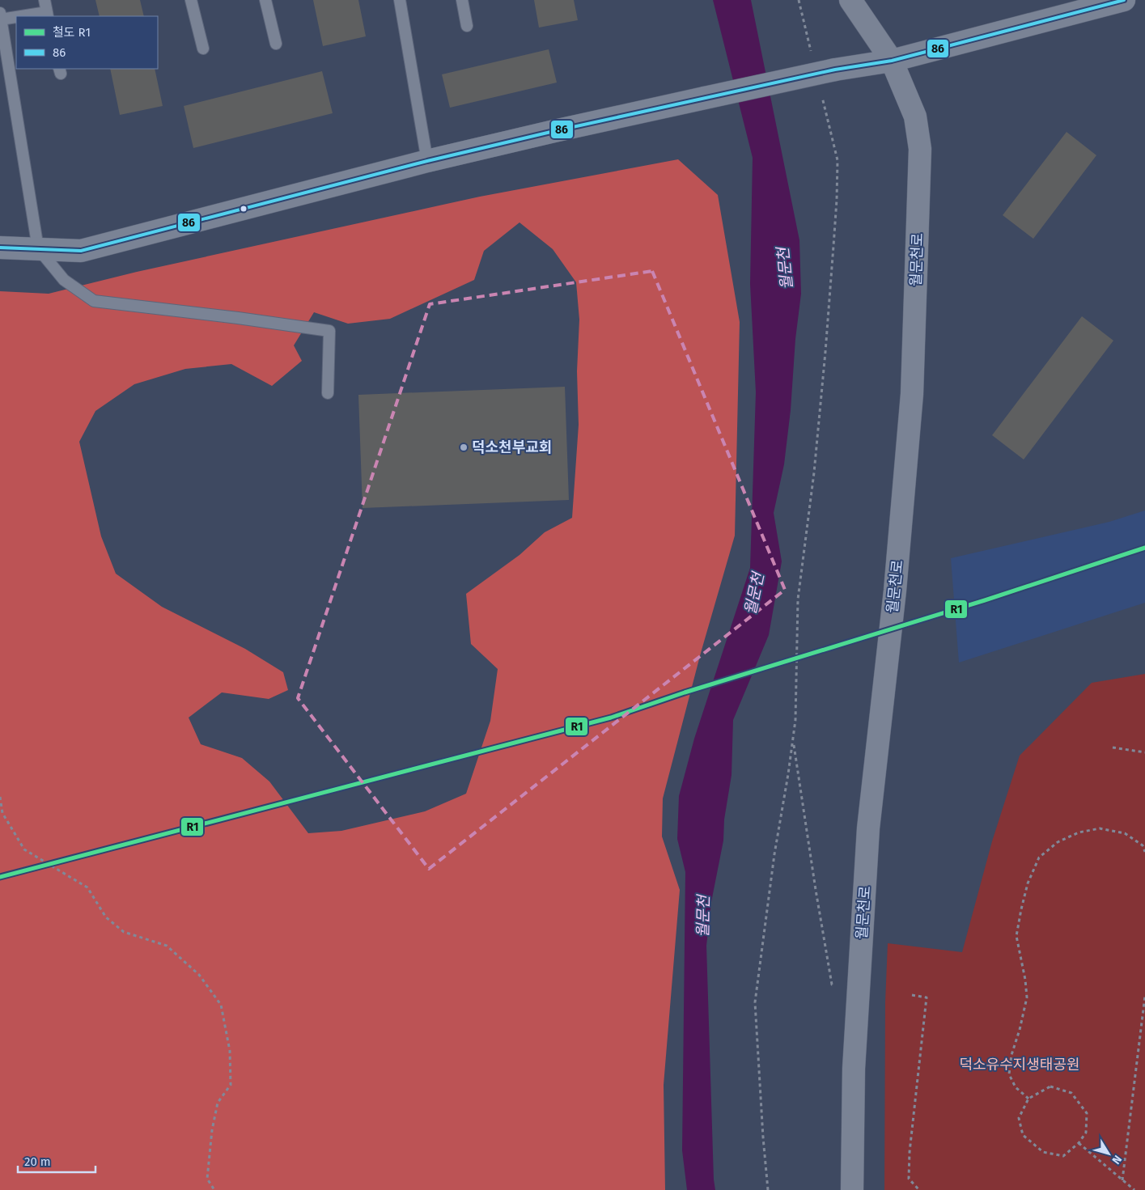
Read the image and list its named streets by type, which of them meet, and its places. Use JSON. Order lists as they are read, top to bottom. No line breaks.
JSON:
{"streets":{"street":["월문천로"]},"water":["월문천"],"parks":["덕소유수지생태공원"],"places":["덕소천부교회"],"lines":["transit line 86","rail line R1"],"legend":["철도 R1","86"],"scale_bar":"20 m","north":"bottom right"}
